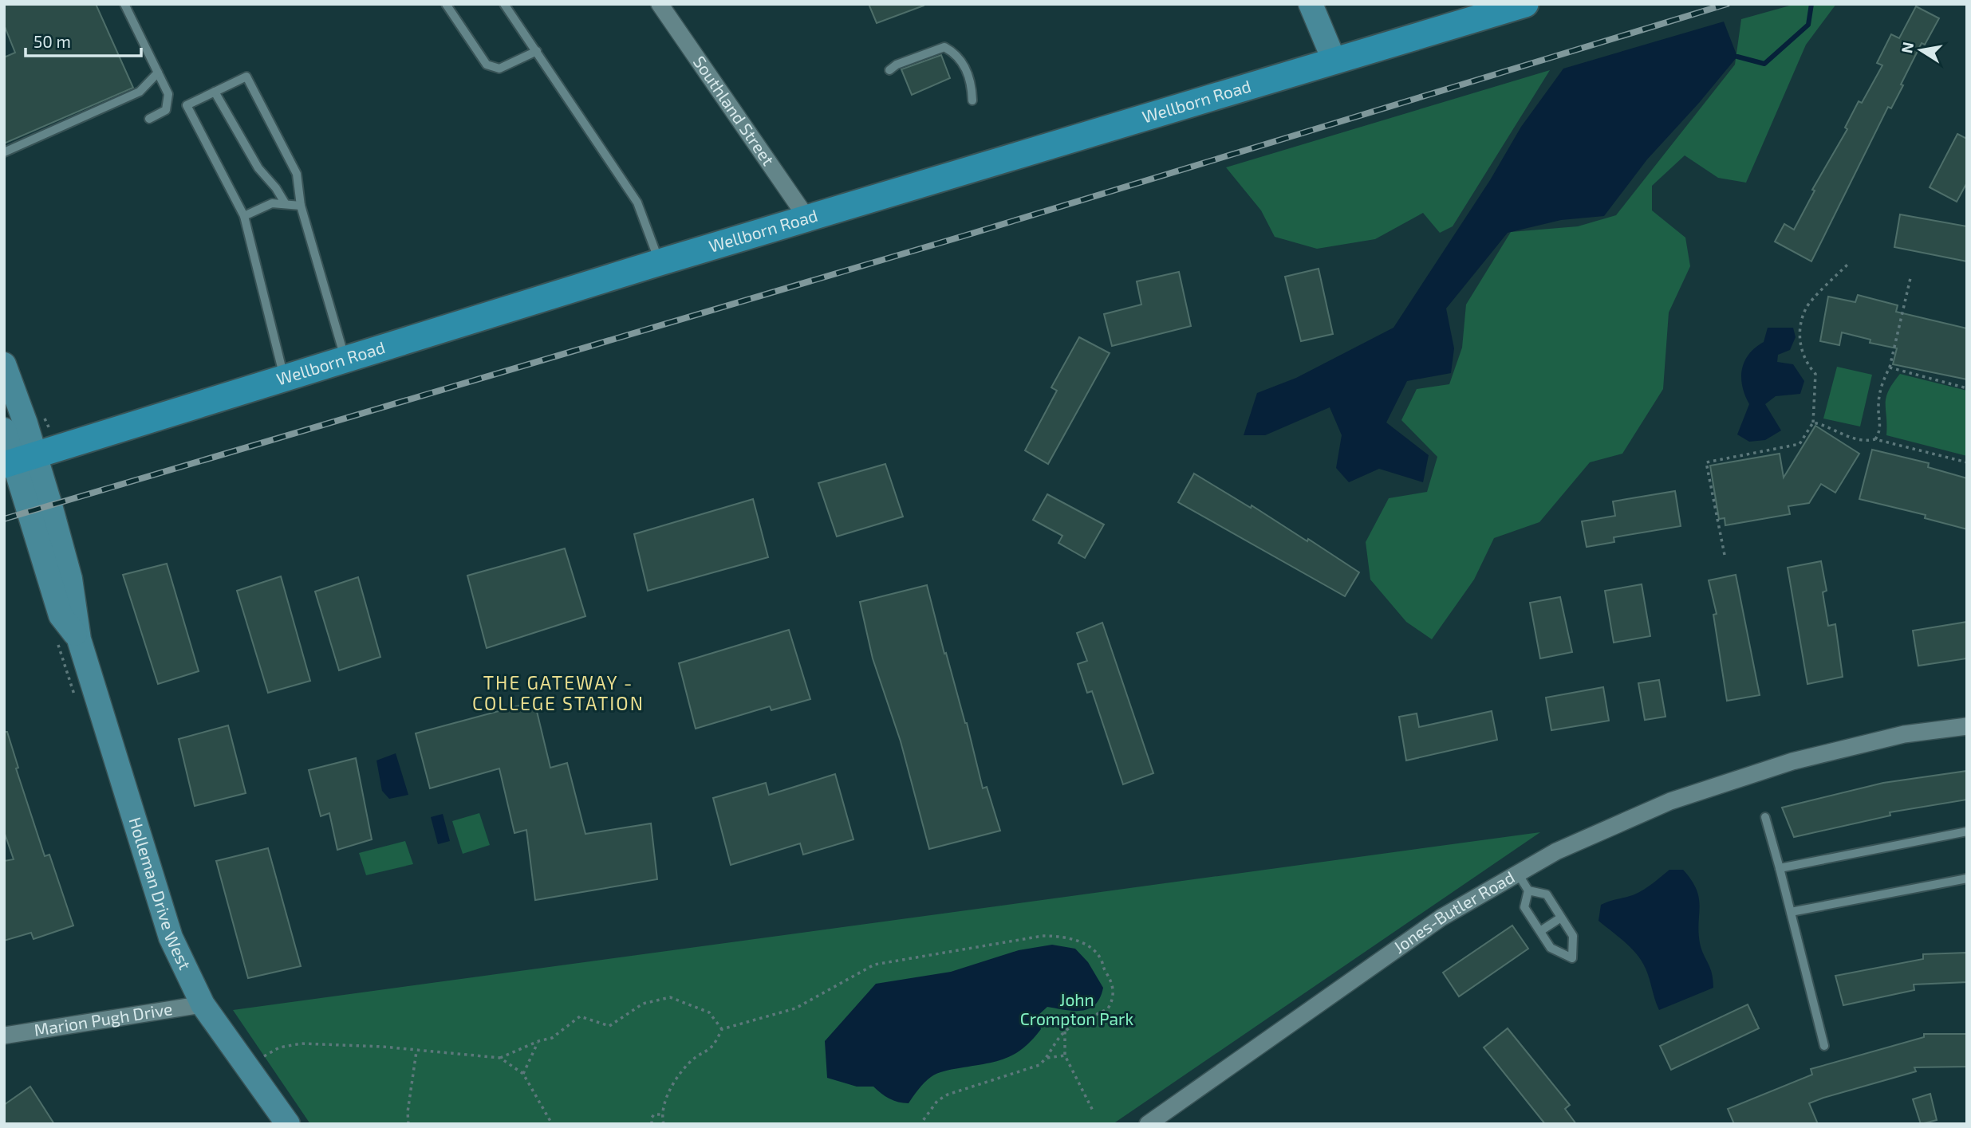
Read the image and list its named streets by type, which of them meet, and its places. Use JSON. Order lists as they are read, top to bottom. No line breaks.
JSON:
{"streets":{"main road":["Wellborn Road"],"street":["Southland Street","Holleman Drive West","Jones-Butler Road","Marion Pugh Drive"]},"crossings":[["Wellborn Road","Southland Street"],["Wellborn Road","Holleman Drive West"],["Holleman Drive West","Marion Pugh Drive"]],"districts":["THE GATEWAY - COLLEGE STATION"],"parks":["John Crompton Park"],"scale_bar":"50 m","north":"left"}
